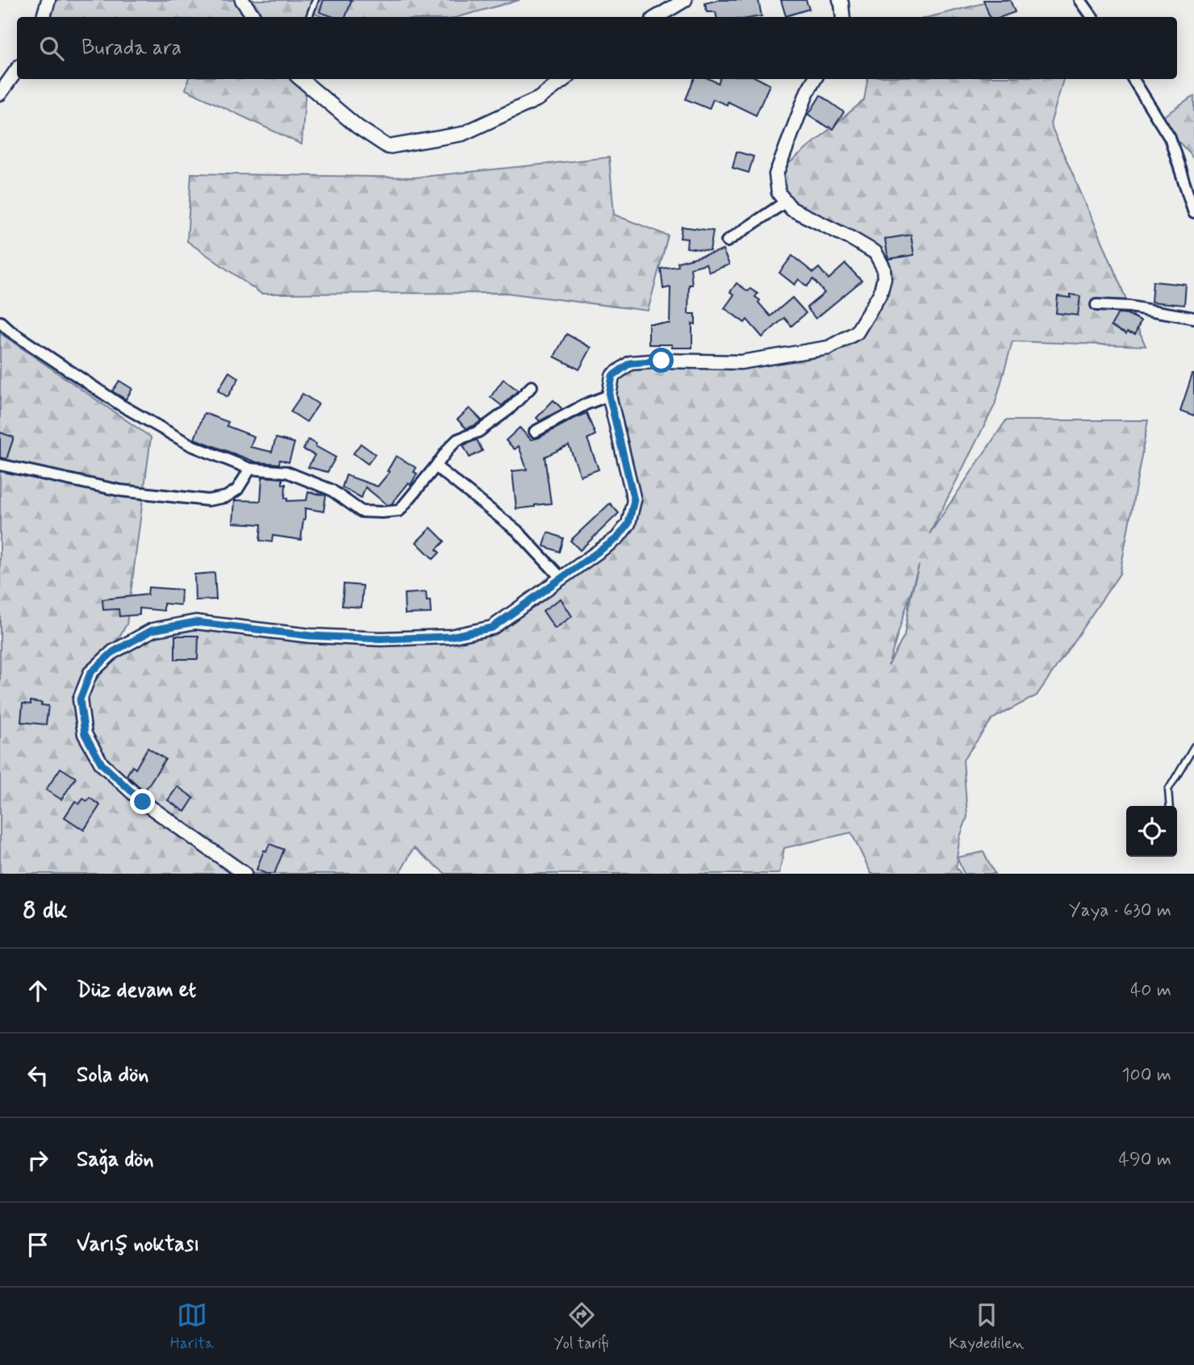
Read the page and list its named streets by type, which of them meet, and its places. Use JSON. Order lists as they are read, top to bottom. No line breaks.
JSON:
{"page":{"search":"Burada ara","heading":["8 dk","Yaya · 630 m"],"list":[["Düz devam et","40 m"],["Sola dön","100 m"],["Sağa dön","490 m"],"Varış noktası"],"nav":["Harita","Yol tarifi","Kaydedilen"]}}
